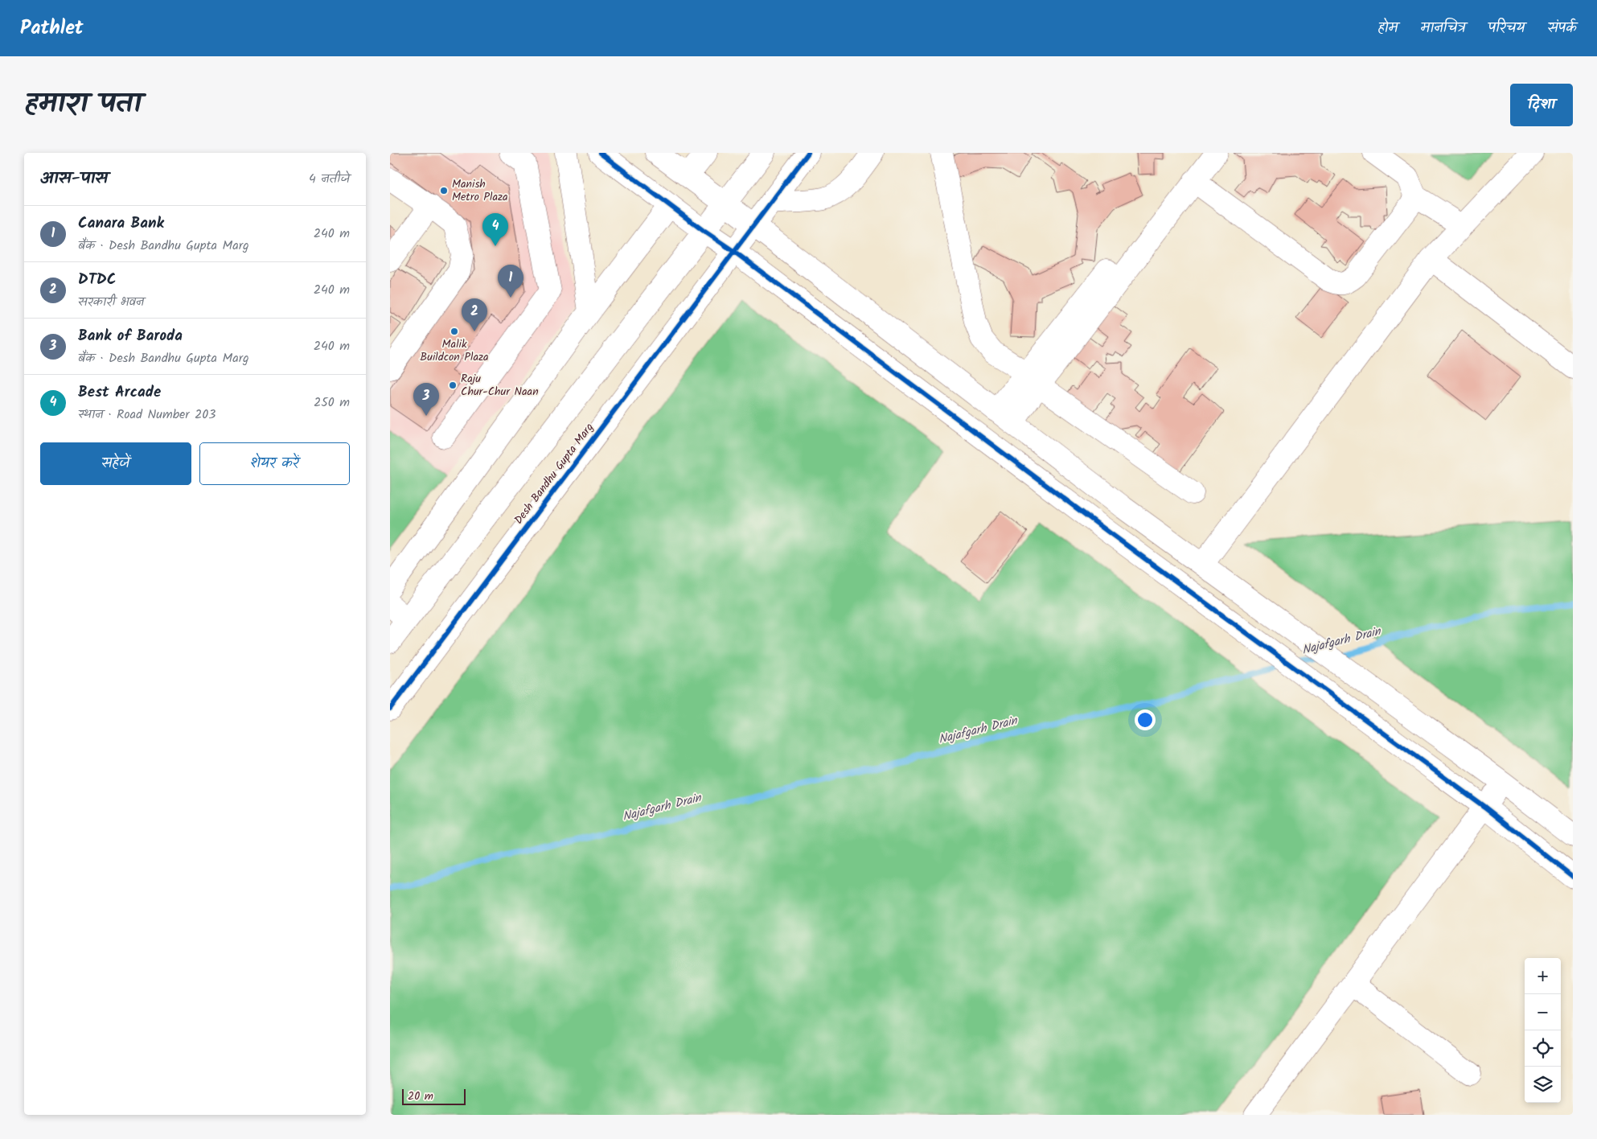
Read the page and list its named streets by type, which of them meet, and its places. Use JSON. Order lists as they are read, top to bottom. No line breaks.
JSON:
{"streets":{"street":["Desh Bandhu Gupta Marg"]},"water":["Najafgarh Drain"],"places":["Manish Metro Plaza","Malik Buildcon Plaza","Raju Chur-Chur Naan"],"scale_bar":"20 m","page":{"header":"Pathlet","nav":["होम","मानचित्र","परिचय","संपर्क"],"title":"हमारा पता","buttons":["दिशा",["सहेजें","शेयर करें"]],"heading":["आस-पास","4 नतीजे"],"list":[{"mark":"1","name":"Canara Bank","note":"बैंक · Desh Bandhu Gupta Marg","value":"240 m"},{"mark":"2","name":"DTDC","note":"सरकारी भवन","value":"240 m"},{"mark":"3","name":"Bank of Baroda","note":"बैंक · Desh Bandhu Gupta Marg","value":"240 m"},{"mark":"4","name":"Best Arcade","note":"स्थान · Road Number 203","value":"250 m"}],"pins":["4","1","2","3"],"map_buttons":["+","−"],"scale":"20 m"}}
